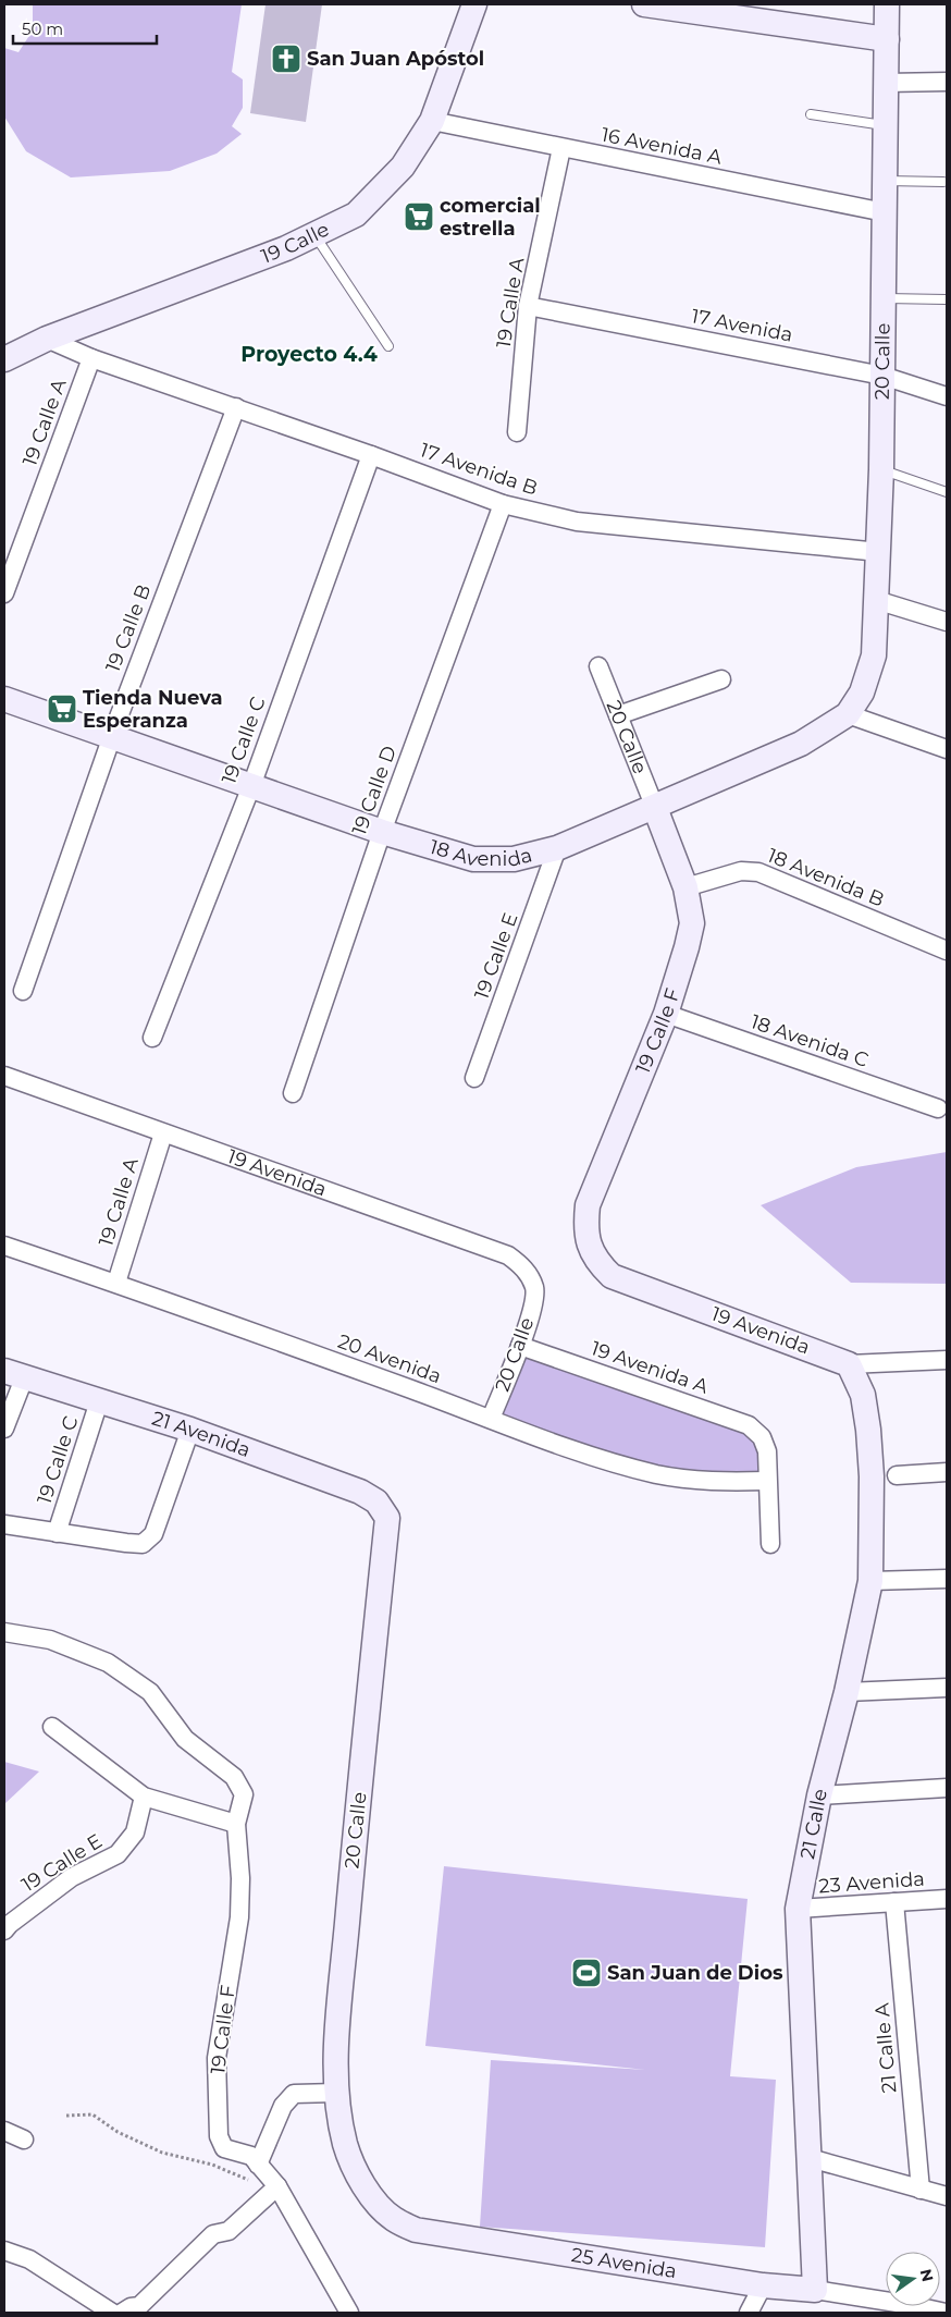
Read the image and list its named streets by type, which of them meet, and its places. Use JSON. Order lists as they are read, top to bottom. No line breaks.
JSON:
{"streets":{"street":["16 Avenida A","19 Calle","19 Calle A","17 Avenida","20 Calle","17 Avenida B","19 Calle B","19 Calle C","19 Calle D","18 Avenida","18 Avenida B","19 Calle E","19 Calle F","18 Avenida C","19 Avenida","20 Avenida","19 Avenida A","21 Avenida","21 Calle","23 Avenida","21 Calle A","25 Avenida"]},"crossings":[["16 Avenida A","19 Calle"],["16 Avenida A","19 Calle A"],["16 Avenida A","20 Calle"],["19 Calle A","17 Avenida"],["19 Calle A","17 Avenida B"],["19 Calle A","19 Avenida"],["19 Calle A","20 Avenida"],["17 Avenida","20 Calle"],["20 Calle","17 Avenida B"],["20 Calle","18 Avenida"],["20 Calle","19 Calle F"],["20 Calle","19 Avenida"],["20 Calle","20 Avenida"],["20 Calle","19 Avenida A"],["20 Calle","21 Avenida"],["20 Calle","25 Avenida"],["17 Avenida B","19 Calle B"],["17 Avenida B","19 Calle C"],["17 Avenida B","19 Calle D"],["19 Calle B","18 Avenida"],["19 Calle C","18 Avenida"],["19 Calle C","21 Avenida"],["19 Calle D","18 Avenida"],["18 Avenida","19 Calle E"],["18 Avenida","19 Calle F"],["18 Avenida B","19 Calle F"],["19 Calle F","18 Avenida C"],["19 Calle F","19 Avenida"],["19 Avenida","21 Calle"],["20 Avenida","19 Avenida A"],["21 Calle","23 Avenida"],["21 Calle","25 Avenida"],["23 Avenida","21 Calle A"]],"districts":["Proyecto 4.4"],"places":{"church":["San Juan Apóstol"],"supermarket":["comercial estrella","Tienda Nueva Esperanza"],"sports":["San Juan de Dios"]},"scale_bar":"50 m","north":"right"}
